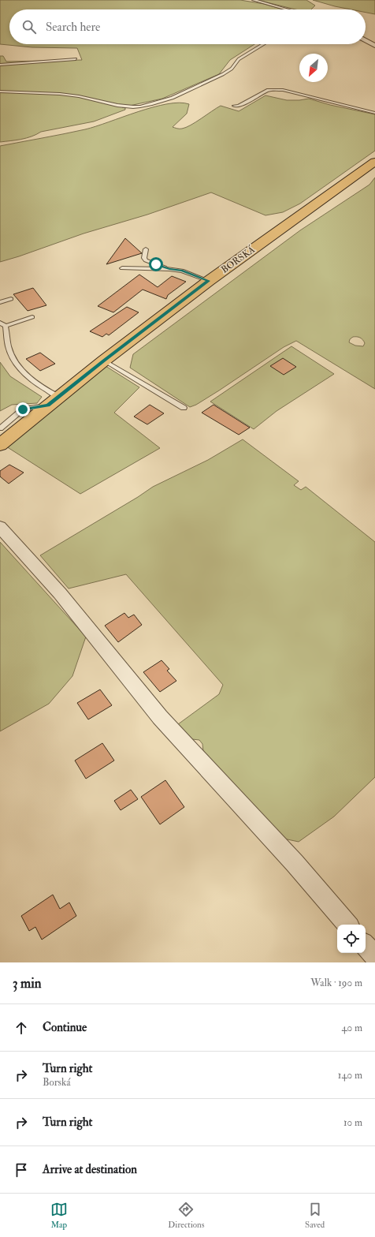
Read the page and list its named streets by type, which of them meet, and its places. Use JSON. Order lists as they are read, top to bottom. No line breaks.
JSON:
{"streets":{"main road":["BORSKÁ"]},"north":"bottom left","page":{"search":"Search here","heading":["3 min","Walk · 190 m"],"list":[["Continue","40 m"],["Turn right","Borská","140 m"],["Turn right","10 m"],"Arrive at destination"],"nav":["Map","Directions","Saved"]}}
